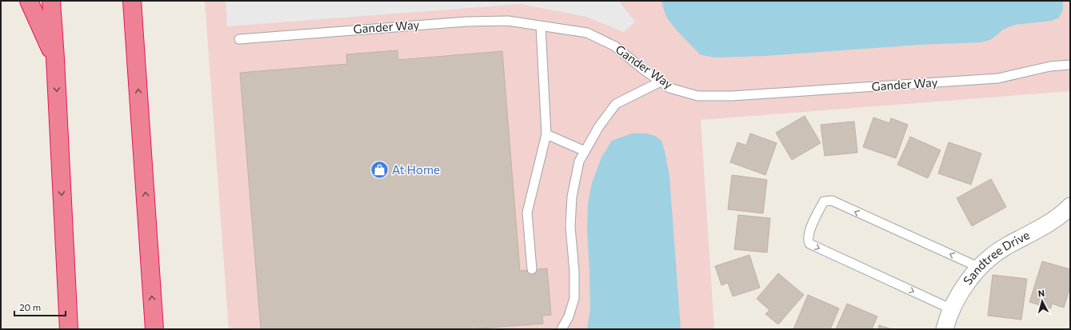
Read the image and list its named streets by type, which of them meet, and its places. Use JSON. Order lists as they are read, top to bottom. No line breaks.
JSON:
{"streets":{"street":["Sandtree Drive"],"lane":["Gander Way"]},"places":{"shop":["At Home"]},"scale_bar":"20 m","north":"top"}
